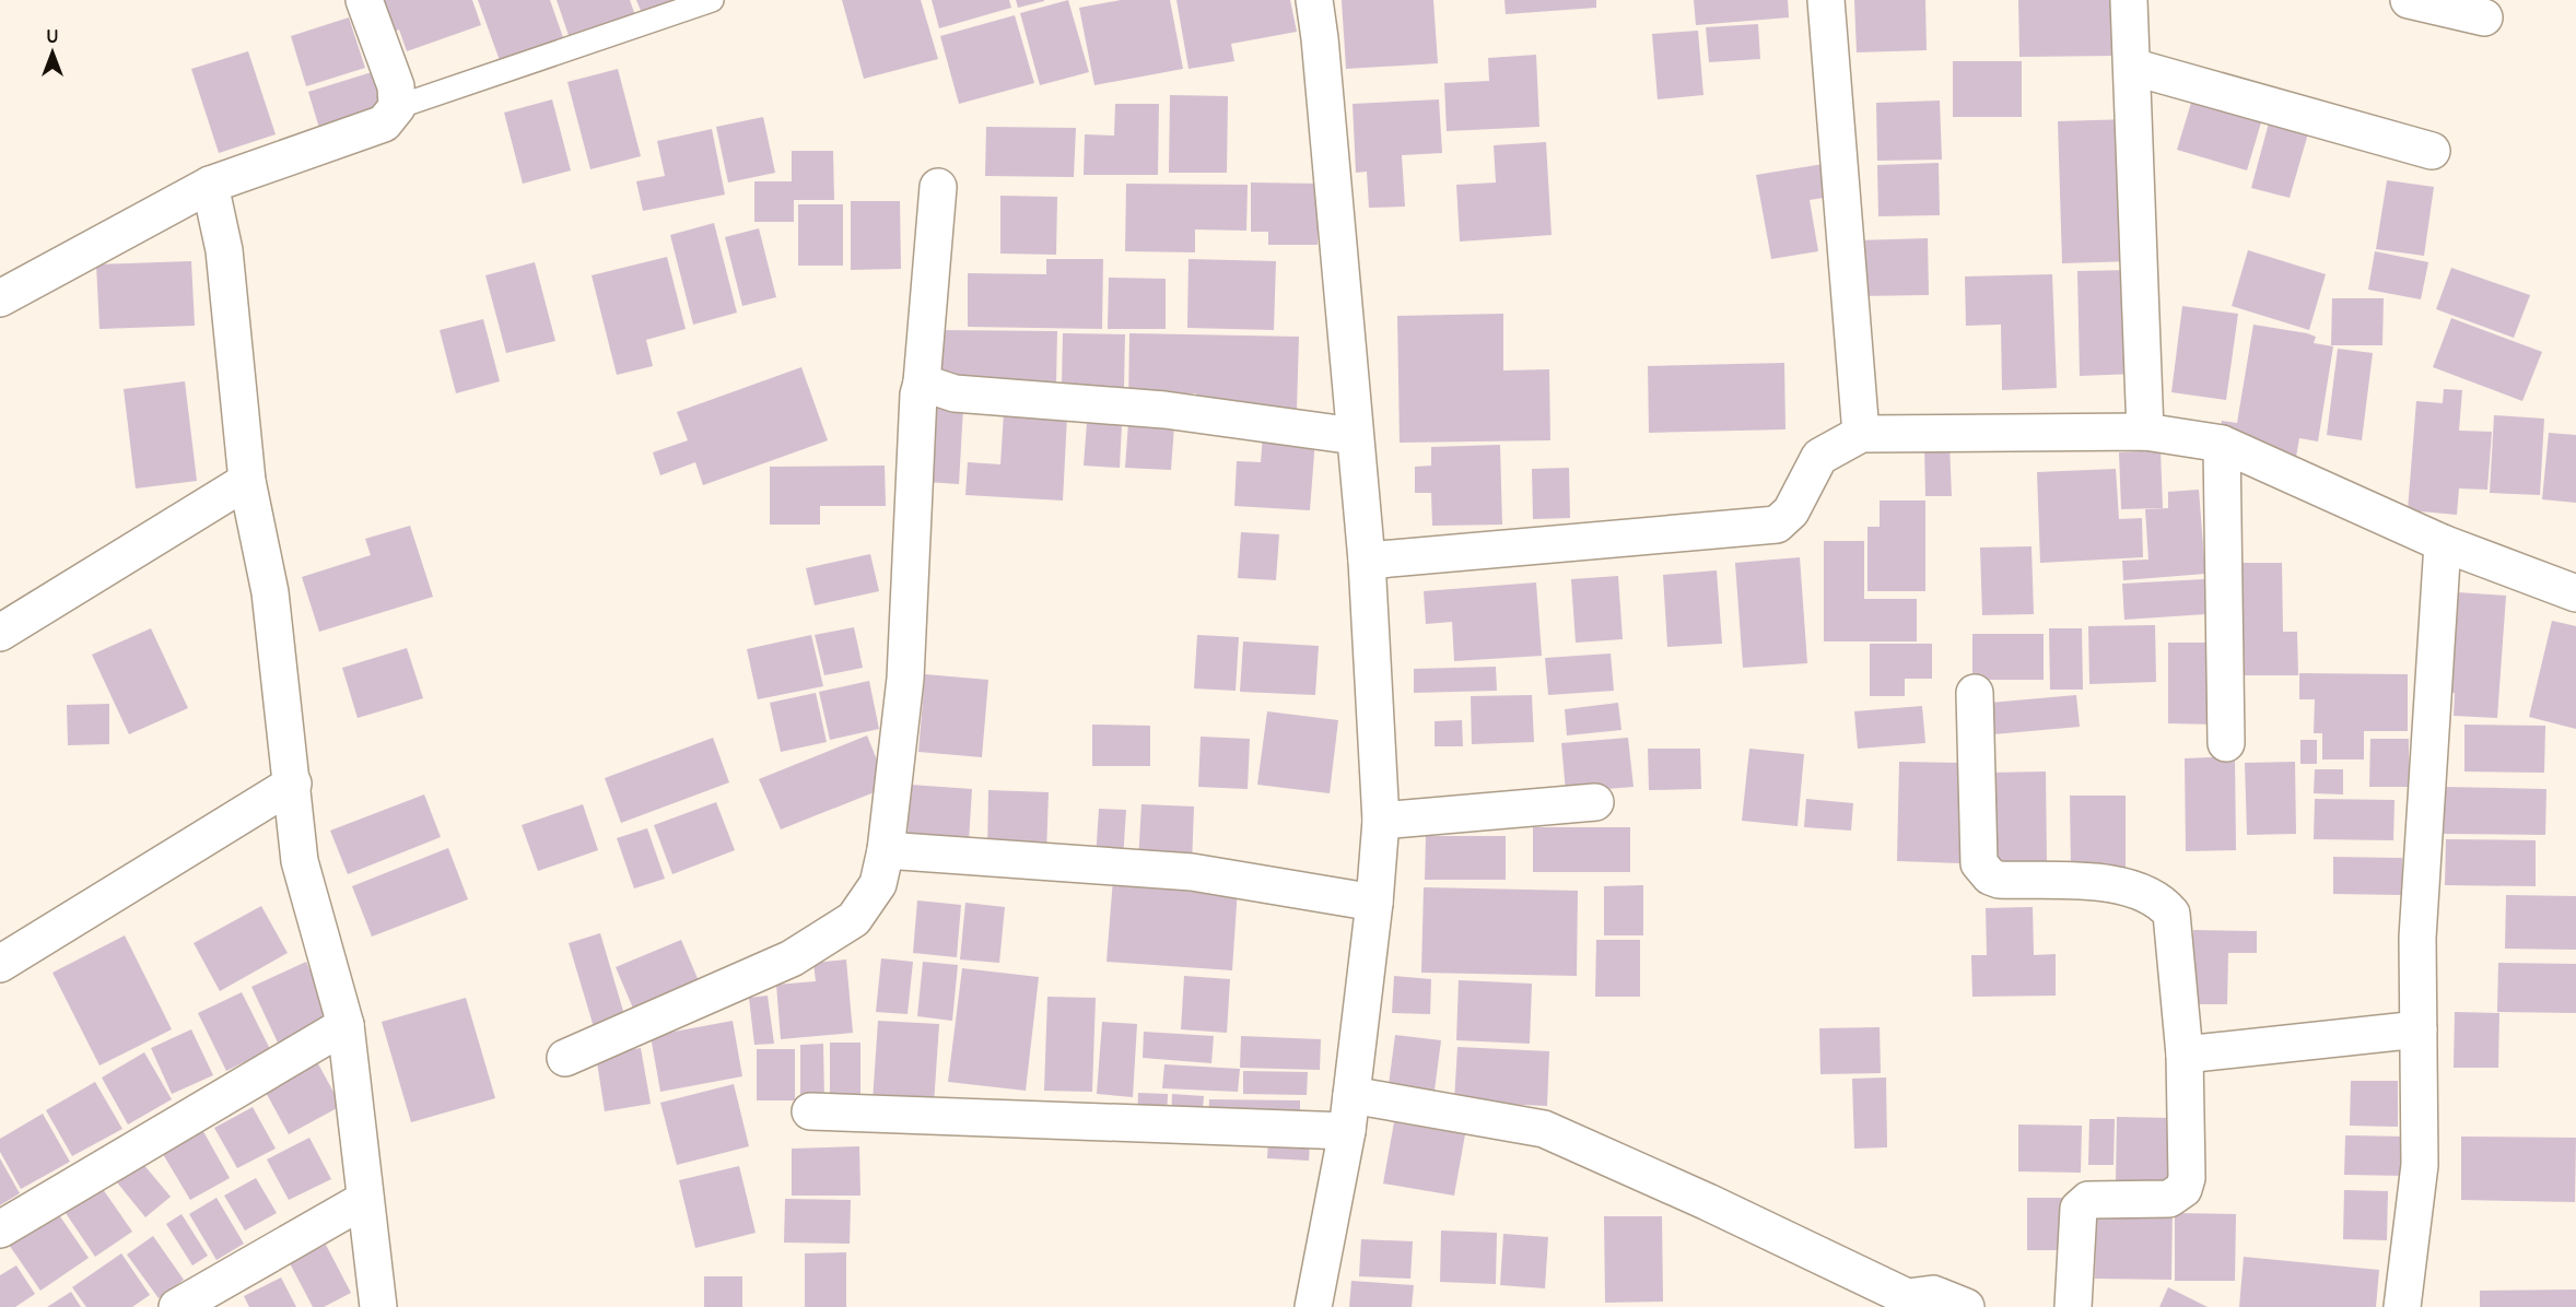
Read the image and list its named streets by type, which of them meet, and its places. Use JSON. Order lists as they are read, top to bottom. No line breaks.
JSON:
{"north":"top"}
